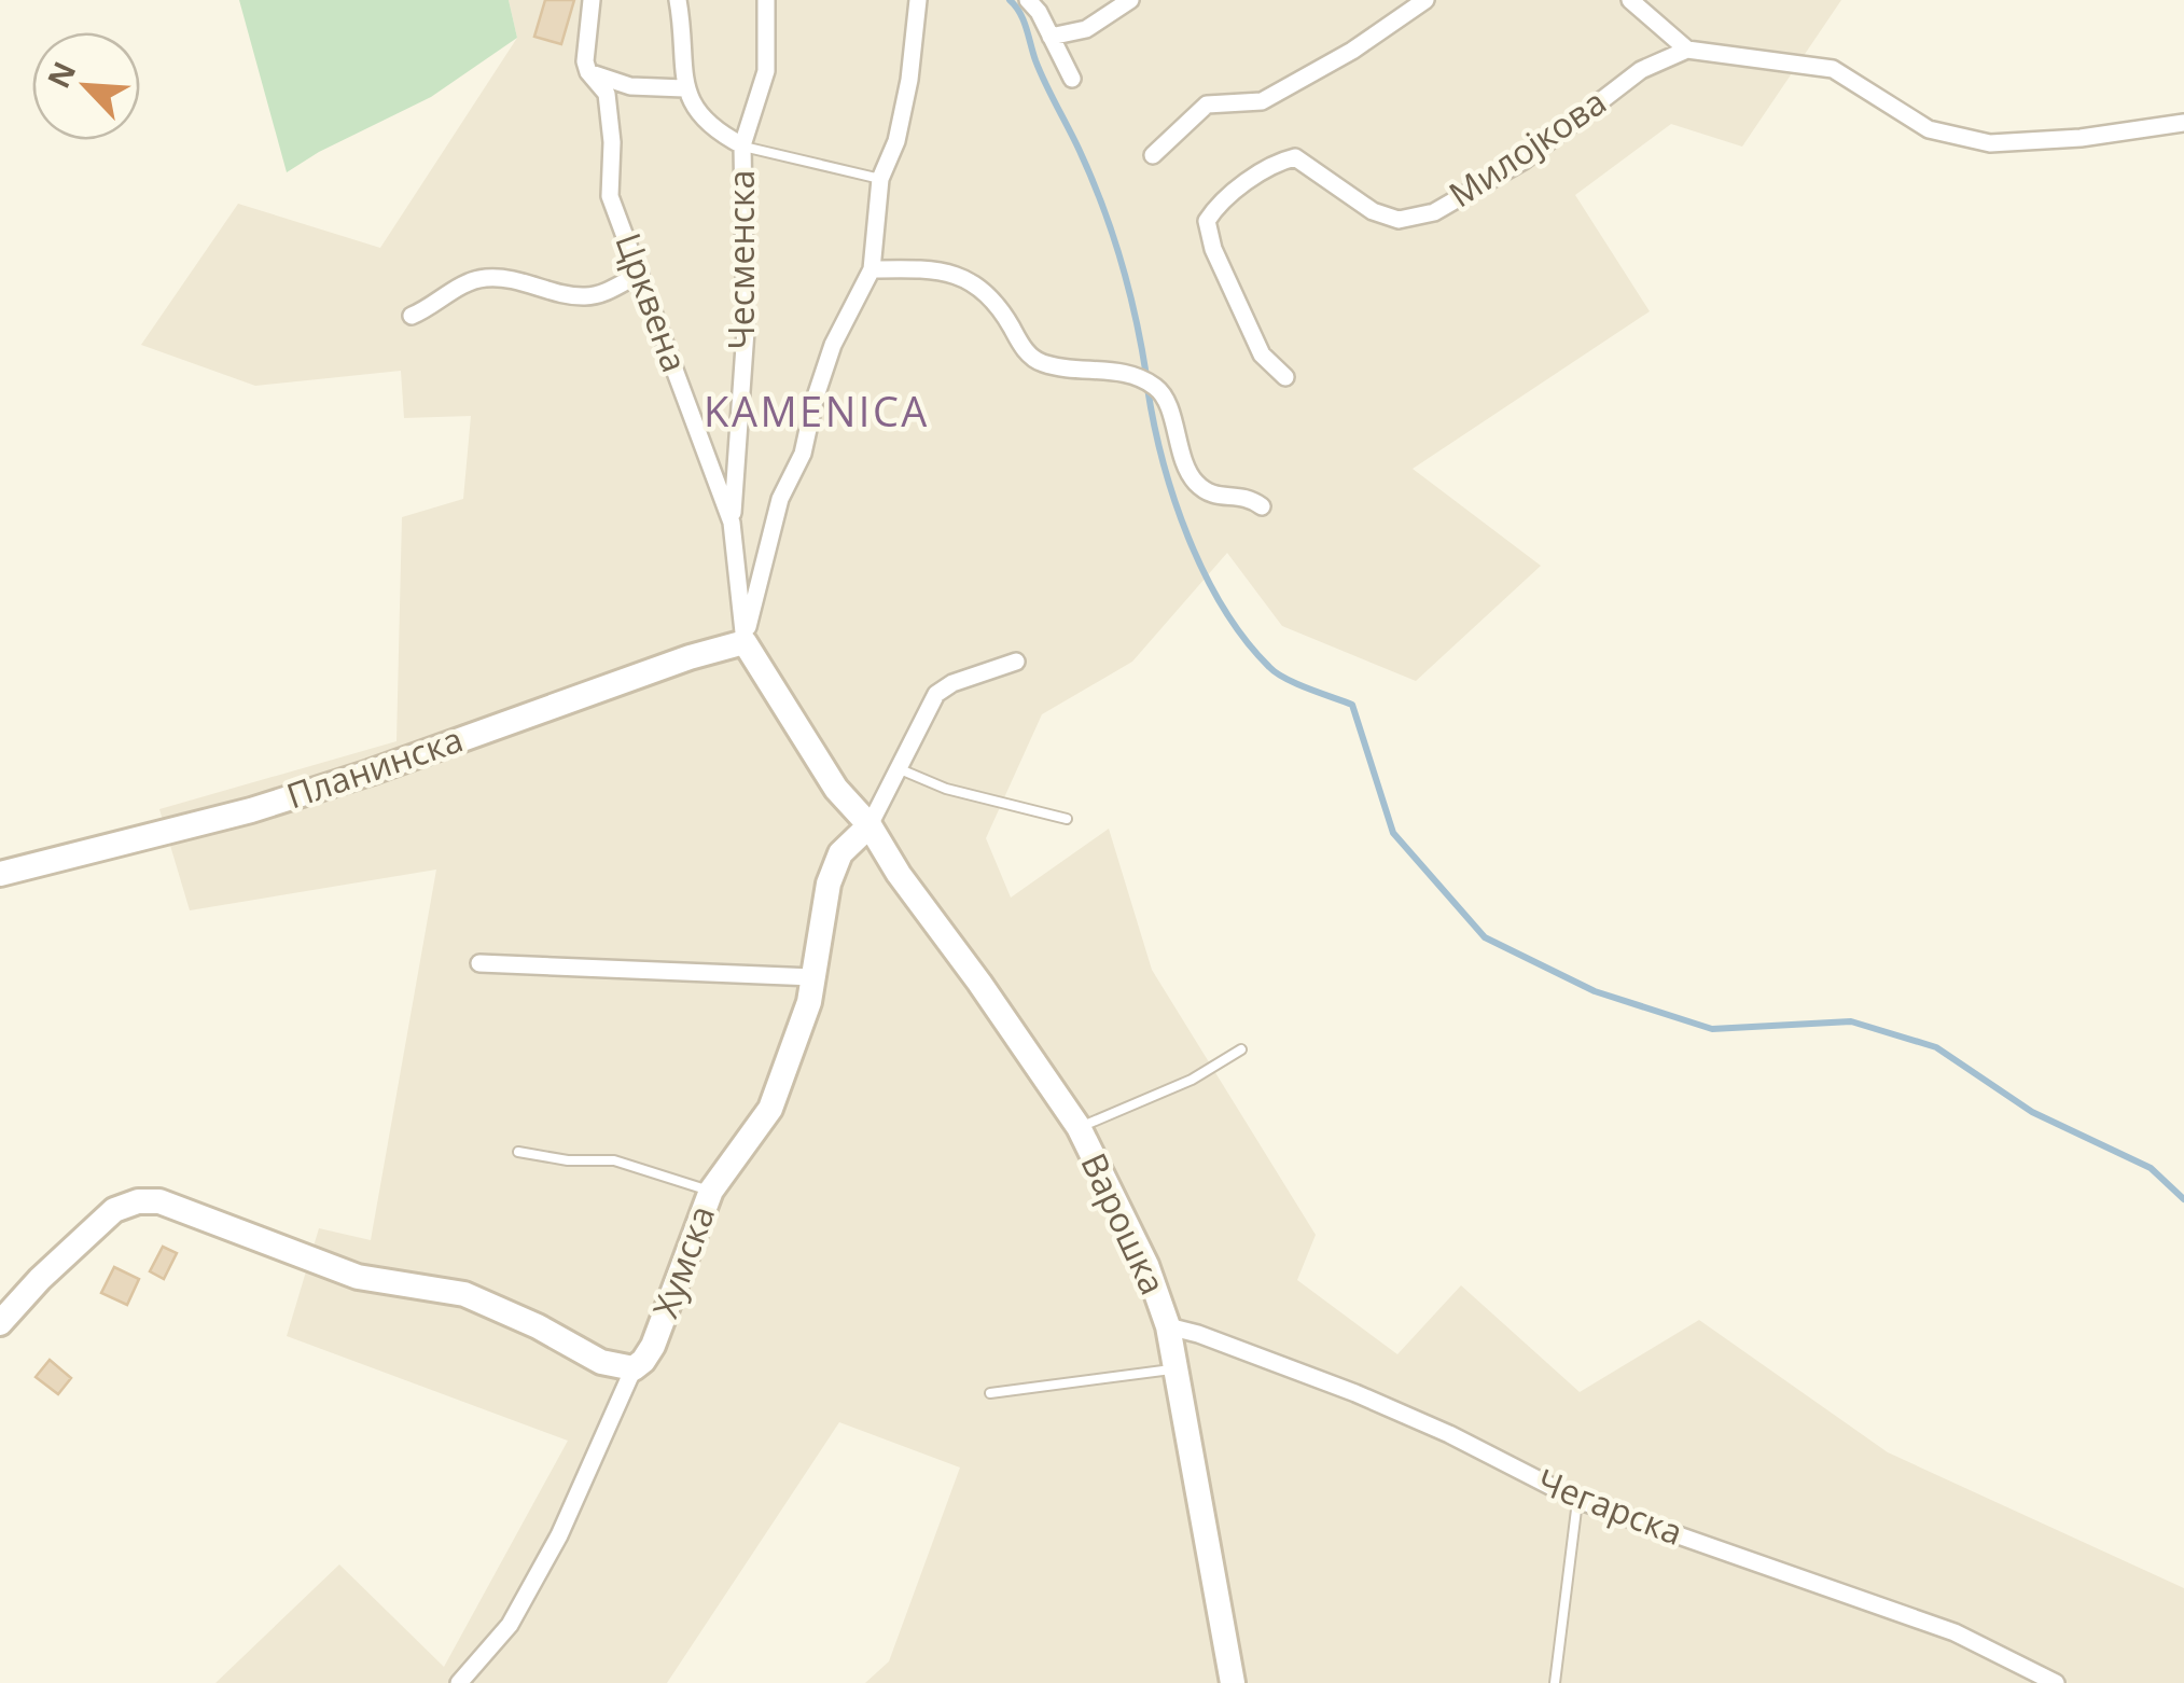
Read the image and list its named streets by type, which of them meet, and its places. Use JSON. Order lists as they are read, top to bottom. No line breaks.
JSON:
{"streets":{"street":["Милојкова","Чесменска","Црквена","Планинска","Варошка","Хумска","Чегарска"]},"crossings":[["Чесменска","Црквена"],["Црквена","Планинска"],["Црквена","Варошка"],["Црквена","Хумска"],["Варошка","Хумска"],["Варошка","Чегарска"]],"districts":["KAMENICA"],"north":"top left"}
